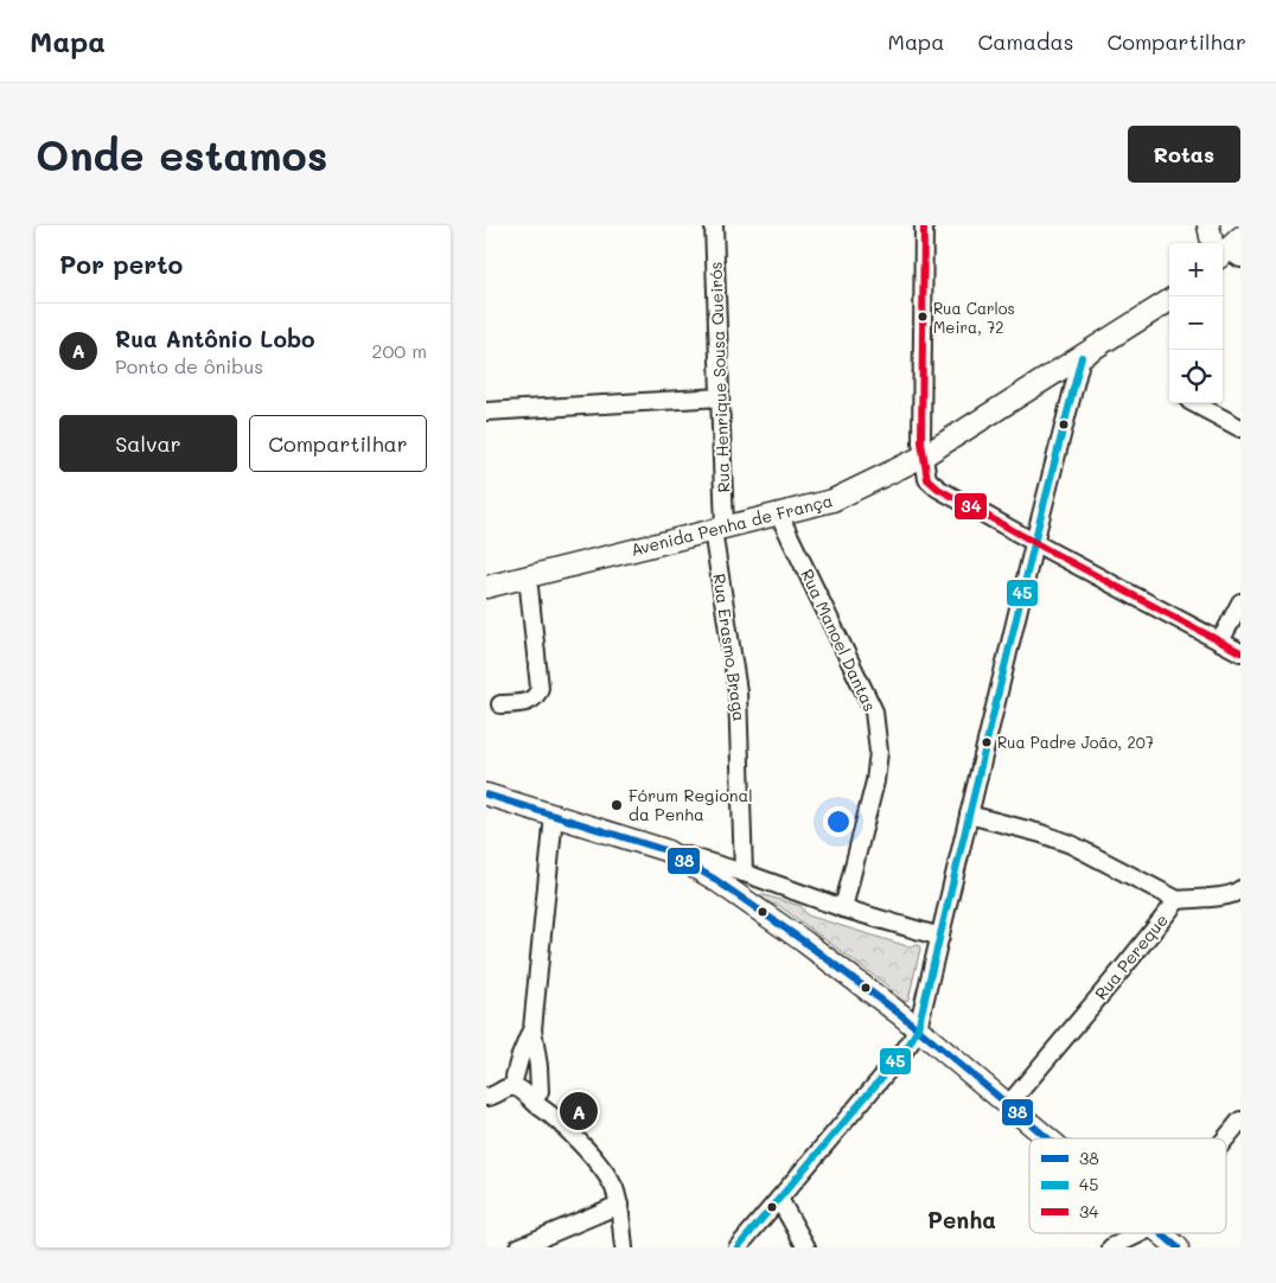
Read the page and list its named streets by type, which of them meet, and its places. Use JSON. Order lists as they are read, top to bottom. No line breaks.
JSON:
{"streets":{"main road":["Avenida Penha de França"],"street":["Rua Henrique Sousa Queirós","Rua Manoel Dantas","Rua Erasmo Braga","Rua Pereque"]},"crossings":[["Rua Henrique Sousa Queirós","Avenida Penha de França"],["Rua Henrique Sousa Queirós","Rua Erasmo Braga"],["Avenida Penha de França","Rua Manoel Dantas"],["Avenida Penha de França","Rua Erasmo Braga"]],"districts":["Penha"],"places":["Rua Carlos Meira, 72","Rua Padre João, 207","Fórum Regional da Penha"],"lines":["transit line 34","transit line 45","transit line 38"],"legend":["38","45","34"],"page":{"header":"Mapa","nav":["Mapa","Camadas","Compartilhar"],"buttons":["Rotas",["Salvar","Compartilhar"]],"title":"Onde estamos","heading":"Por perto","map_buttons":["+","−"],"list":[{"mark":"A","name":"Rua Antônio Lobo","note":"Ponto de ônibus","value":"200 m"}],"pins":"A"}}
